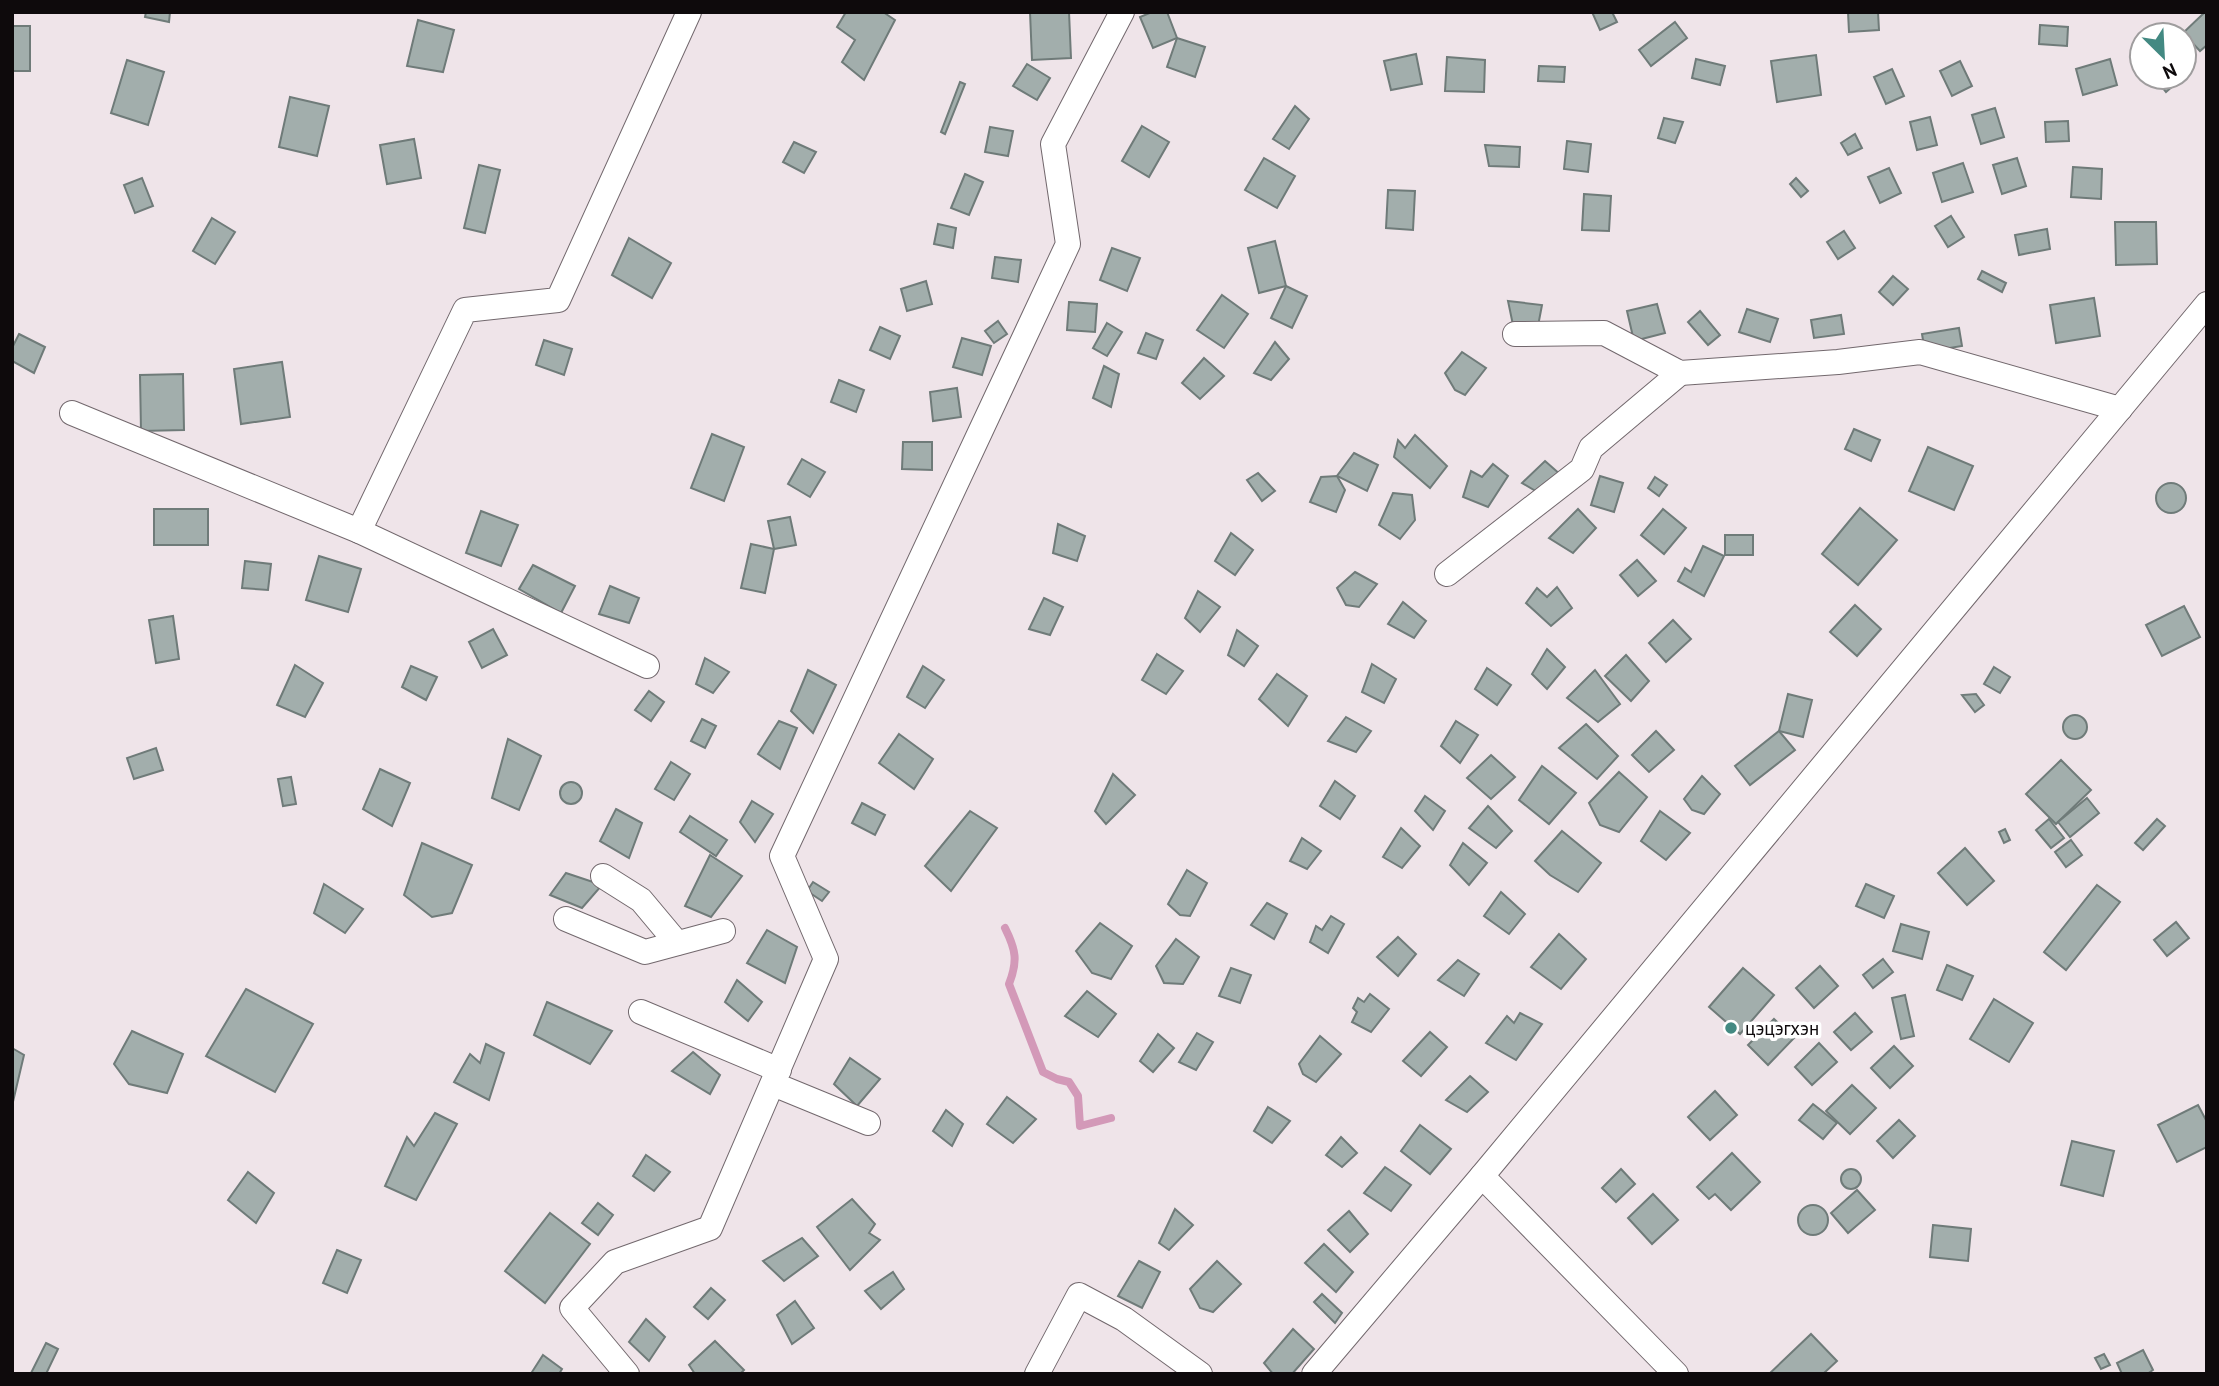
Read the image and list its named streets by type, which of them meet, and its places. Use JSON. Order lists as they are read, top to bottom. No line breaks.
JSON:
{"places":["цэцэгхэн"],"north":"bottom right"}
